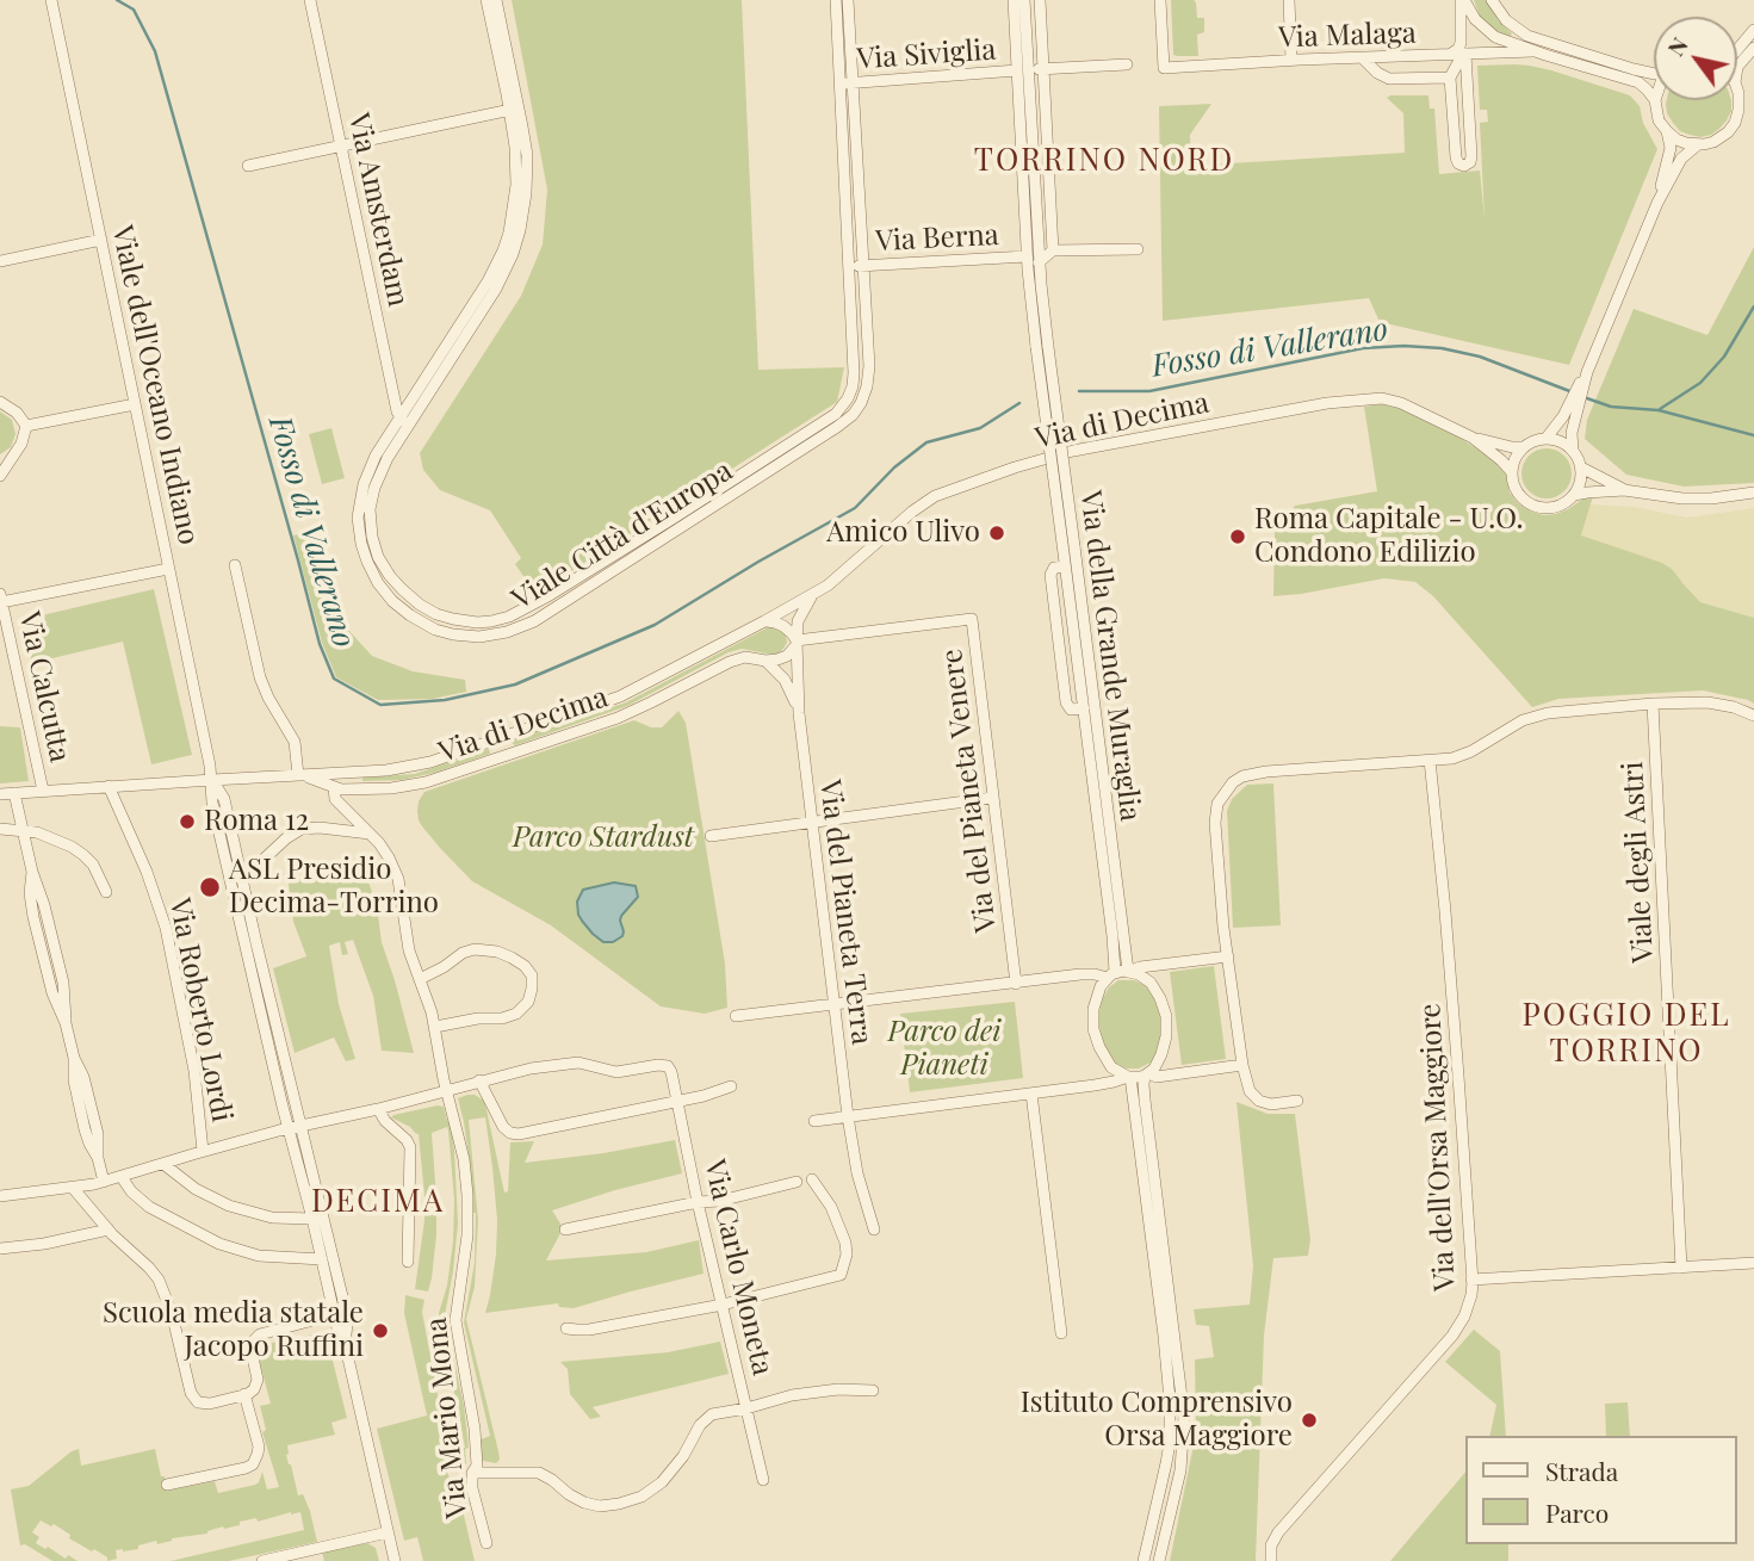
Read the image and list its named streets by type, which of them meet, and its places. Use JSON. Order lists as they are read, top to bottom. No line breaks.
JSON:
{"streets":{"street":["Via Malaga","Via Siviglia","Via Amsterdam","Via Berna","Viale dell'Oceano Indiano","Via di Decima","Viale Città d'Europa","Via della Grande Muraglia","Via Calcutta","Via del Pianeta Venere","Viale degli Astri","Via del Pianeta Terra","Via Roberto Lordi","Via dell'Orsa Maggiore","Via Carlo Moneta","Via Mario Mona"]},"crossings":[["Via Siviglia","Viale Città d'Europa"],["Via Amsterdam","Viale Città d'Europa"],["Via Berna","Viale Città d'Europa"],["Viale dell'Oceano Indiano","Via di Decima"],["Via di Decima","Via Calcutta"],["Via di Decima","Via del Pianeta Venere"],["Via di Decima","Via del Pianeta Terra"],["Via di Decima","Via Roberto Lordi"],["Via di Decima","Via Mario Mona"],["Via del Pianeta Venere","Via del Pianeta Terra"]],"districts":["TORRINO NORD","POGGIO DEL TORRINO","DECIMA"],"water":["Fosso di Vallerano"],"parks":["Parco Stardust","Parco dei Pianeti"],"places":["Amico Ulivo","Roma Capitale - U.O. Condono Edilizio","Roma 12","ASL Presidio Decima-Torrino","Scuola media statale Jacopo Ruffini","Istituto Comprensivo Orsa Maggiore"],"legend":["Strada","Parco"],"north":"top left"}
